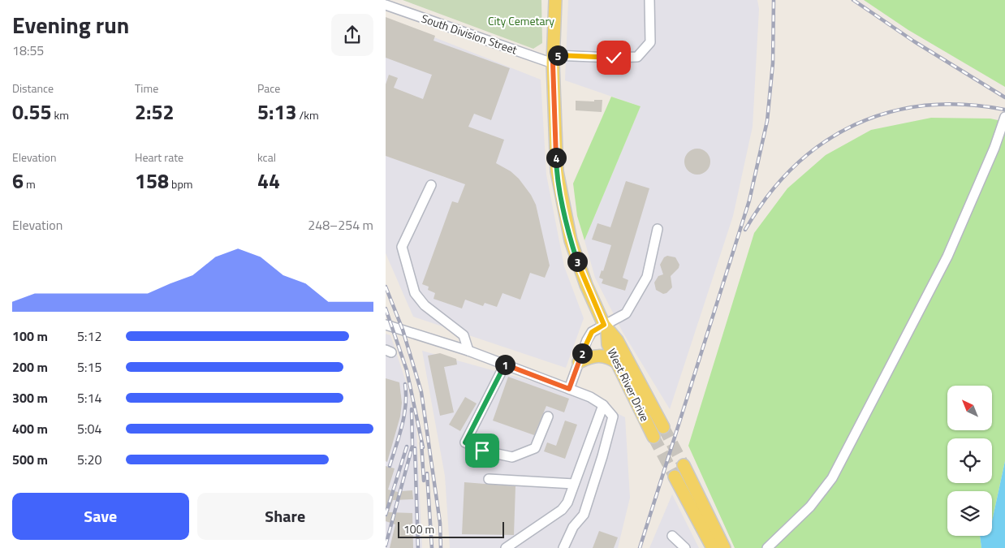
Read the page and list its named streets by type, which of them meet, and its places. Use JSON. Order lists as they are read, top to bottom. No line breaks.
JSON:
{"streets":{"main road":["West River Drive"],"street":["South Division Street"]},"crossings":[["South Division Street","West River Drive"]],"parks":["City Cemetary"],"scale_bar":"100 m","north":"top left","page":{"heading":["Evening run","18:55"],"pins":["5","4","3","2","1"],"stats":[["Distance","0.55 km"],["Time","2:52"],["Pace","5:13 /km"],["Elevation","6 m"],["Heart rate","158 bpm"],["kcal","44"]],"chart":["Elevation","248–254 m"],"list":[{"name":"100 m","note":"5:12"},{"name":"200 m","note":"5:15"},{"name":"300 m","note":"5:14"},{"name":"400 m","note":"5:04"},{"name":"500 m","note":"5:20"}],"buttons":["Save","Share"],"scale":"100 m"}}
